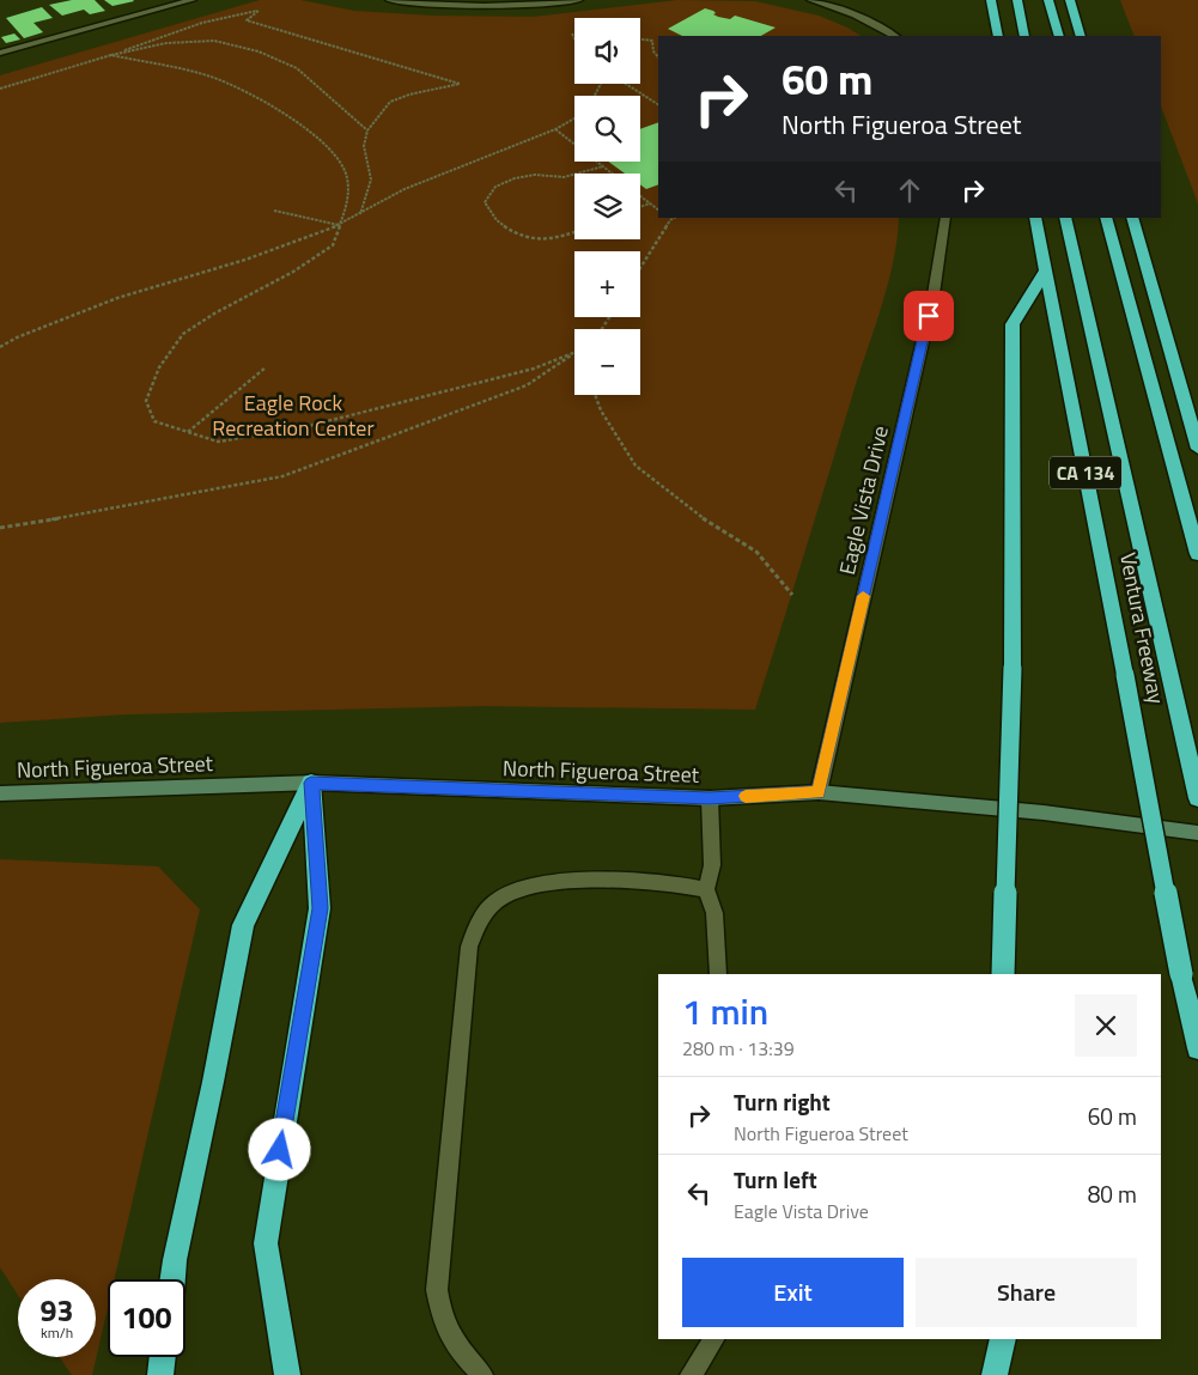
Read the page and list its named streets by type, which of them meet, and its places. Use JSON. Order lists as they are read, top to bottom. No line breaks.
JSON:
{"streets":{"highway":["CA 134","Ventura Freeway"],"main road":["North Figueroa Street"],"street":["Eagle Vista Drive"]},"crossings":[["Eagle Vista Drive","North Figueroa Street"]],"parks":["Eagle Rock Recreation Center"],"page":{"map_buttons":["+","−"],"turn":["60 m","North Figueroa Street"],"heading":["1 min","280 m · 13:39"],"list":[{"name":"Turn right","note":"North Figueroa Street","value":"60 m"},{"name":"Turn left","note":"Eagle Vista Drive","value":"80 m"}],"buttons":["Exit","Share"],"speed":"93 km/h","limit":"100"}}
